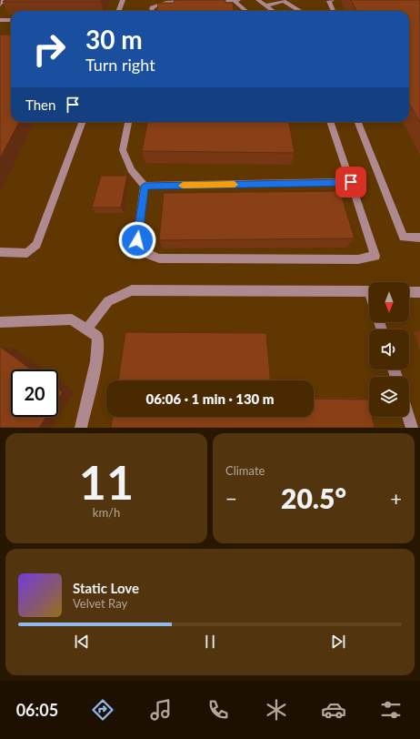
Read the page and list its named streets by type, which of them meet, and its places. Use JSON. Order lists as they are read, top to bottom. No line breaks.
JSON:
{"north":"bottom","page":{"turn":["30 m","Turn right"],"then":"Then","limit":"20","trip":"06:06 · 1 min · 130 m","tile":[["11","km/h"],"Climate"],"heat":["−","20.5°","+"],"song":["Static Love","Velvet Ray"],"tabs":"06:05"}}
